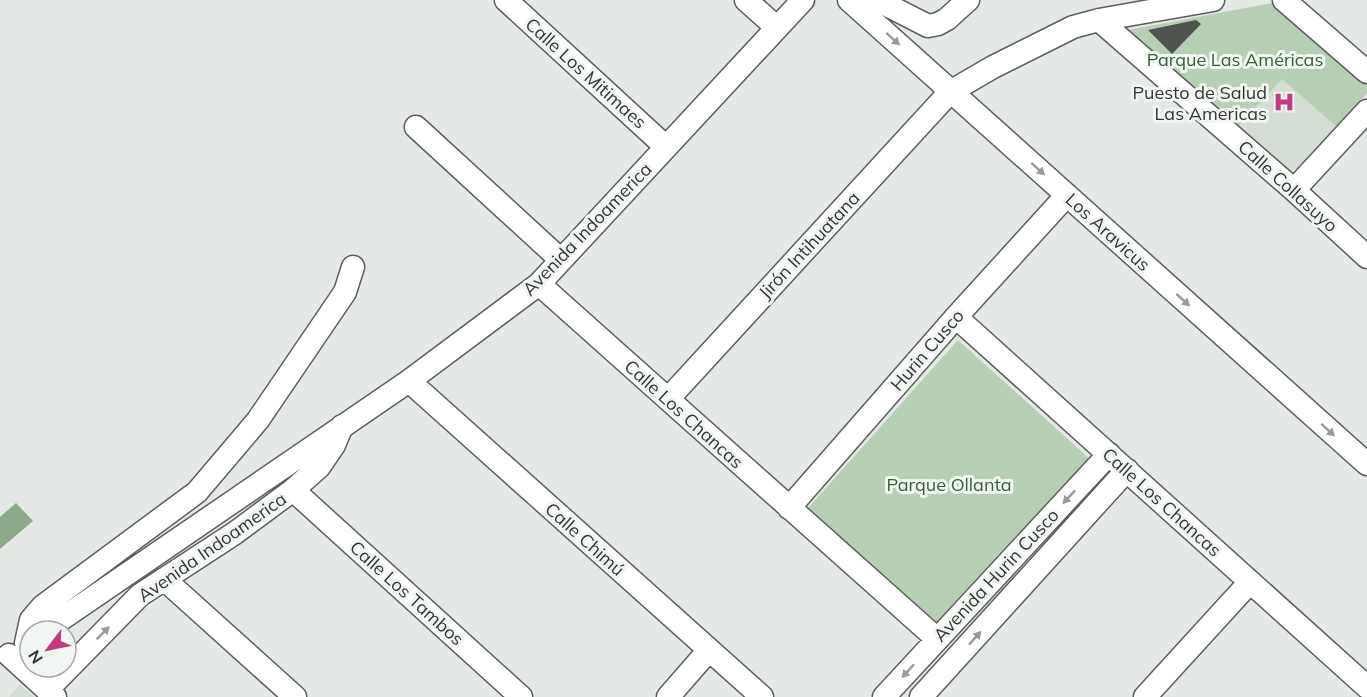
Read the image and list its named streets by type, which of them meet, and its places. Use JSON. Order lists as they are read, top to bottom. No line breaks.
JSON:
{"streets":{"street":["Calle Los Mitimaes","Calle Collasuyo","Avenida Indoamerica","Los Aravicus","Jirón Intihuatana","Hurin Cusco","Calle Los Chancas","Calle Chimú","Avenida Hurin Cusco","Calle Los Tambos"]},"crossings":[["Calle Los Mitimaes","Avenida Indoamerica"],["Calle Collasuyo","Jirón Intihuatana"],["Avenida Indoamerica","Calle Los Chancas"],["Avenida Indoamerica","Calle Chimú"],["Avenida Indoamerica","Calle Los Tambos"],["Los Aravicus","Jirón Intihuatana"],["Los Aravicus","Hurin Cusco"],["Jirón Intihuatana","Calle Los Chancas"],["Hurin Cusco","Calle Los Chancas"],["Calle Los Chancas","Avenida Hurin Cusco"]],"one_way":["Los Aravicus"],"parks":["Parque Las Américas","Parque Ollanta"],"places":{"hospital":["Puesto de Salud Las Americas"]},"north":"bottom left"}
